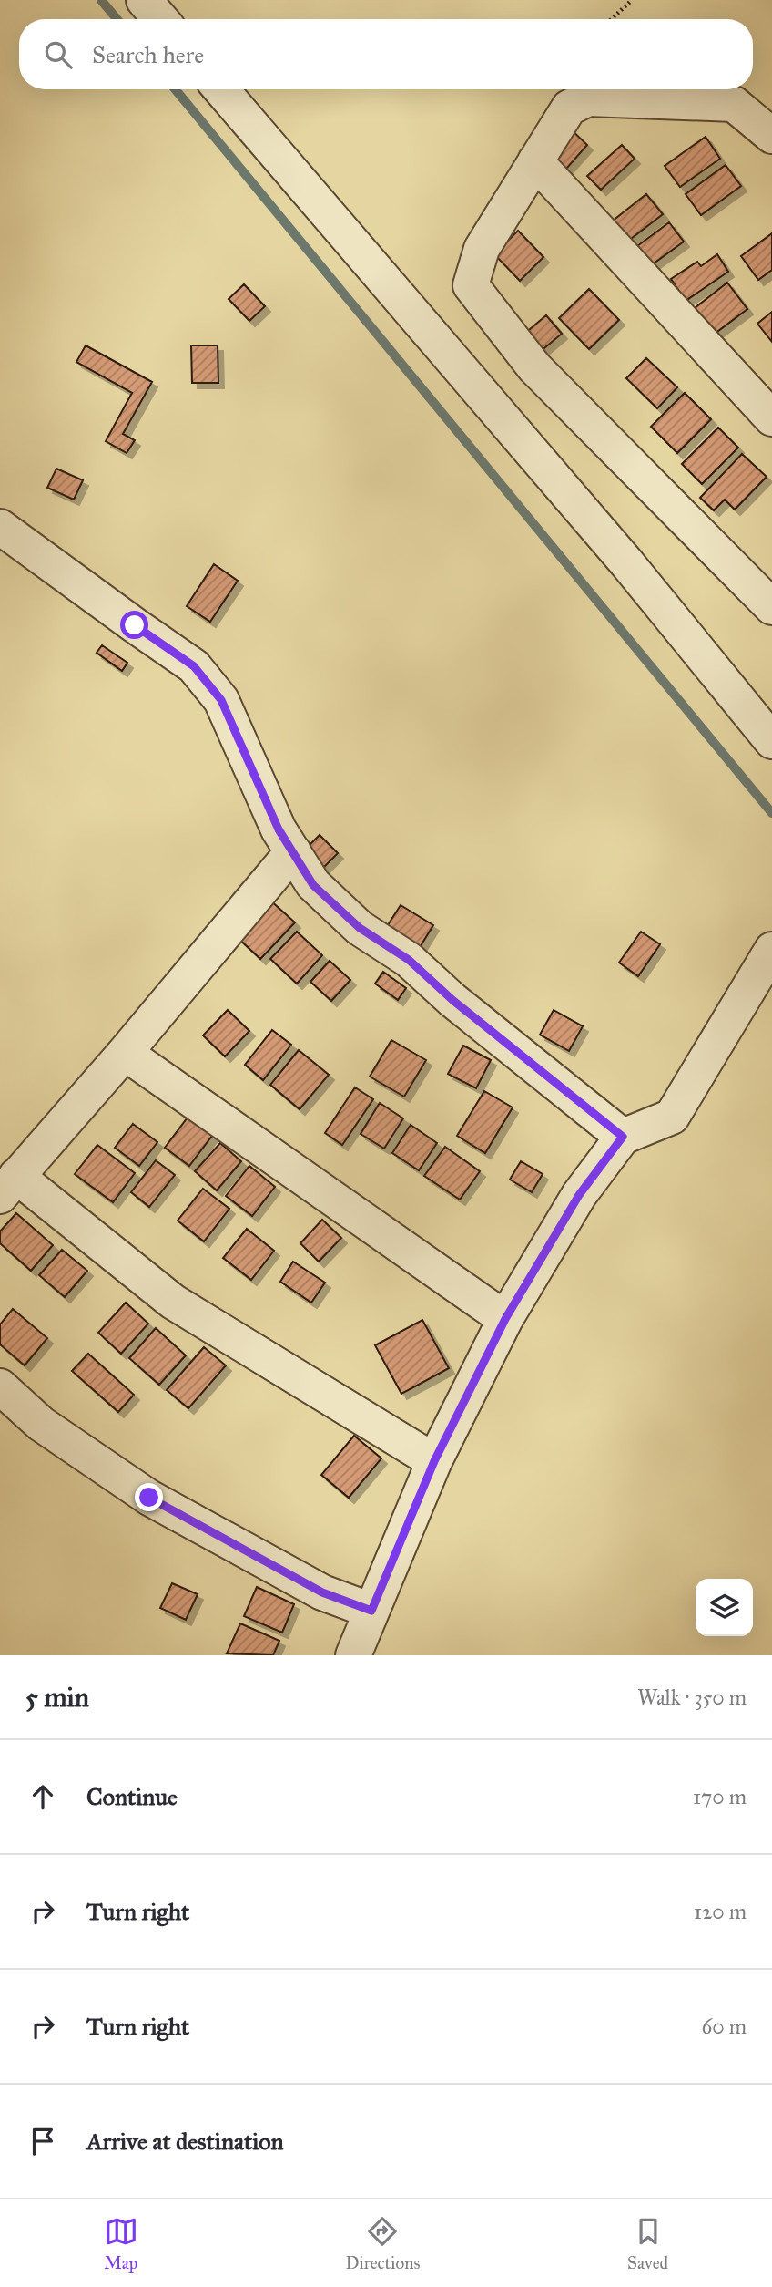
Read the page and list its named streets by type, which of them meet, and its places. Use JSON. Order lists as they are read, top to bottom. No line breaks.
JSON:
{"page":{"search":"Search here","heading":["5 min","Walk · 350 m"],"list":[["Continue","170 m"],["Turn right","120 m"],["Turn right","60 m"],"Arrive at destination"],"nav":["Map","Directions","Saved"]}}
